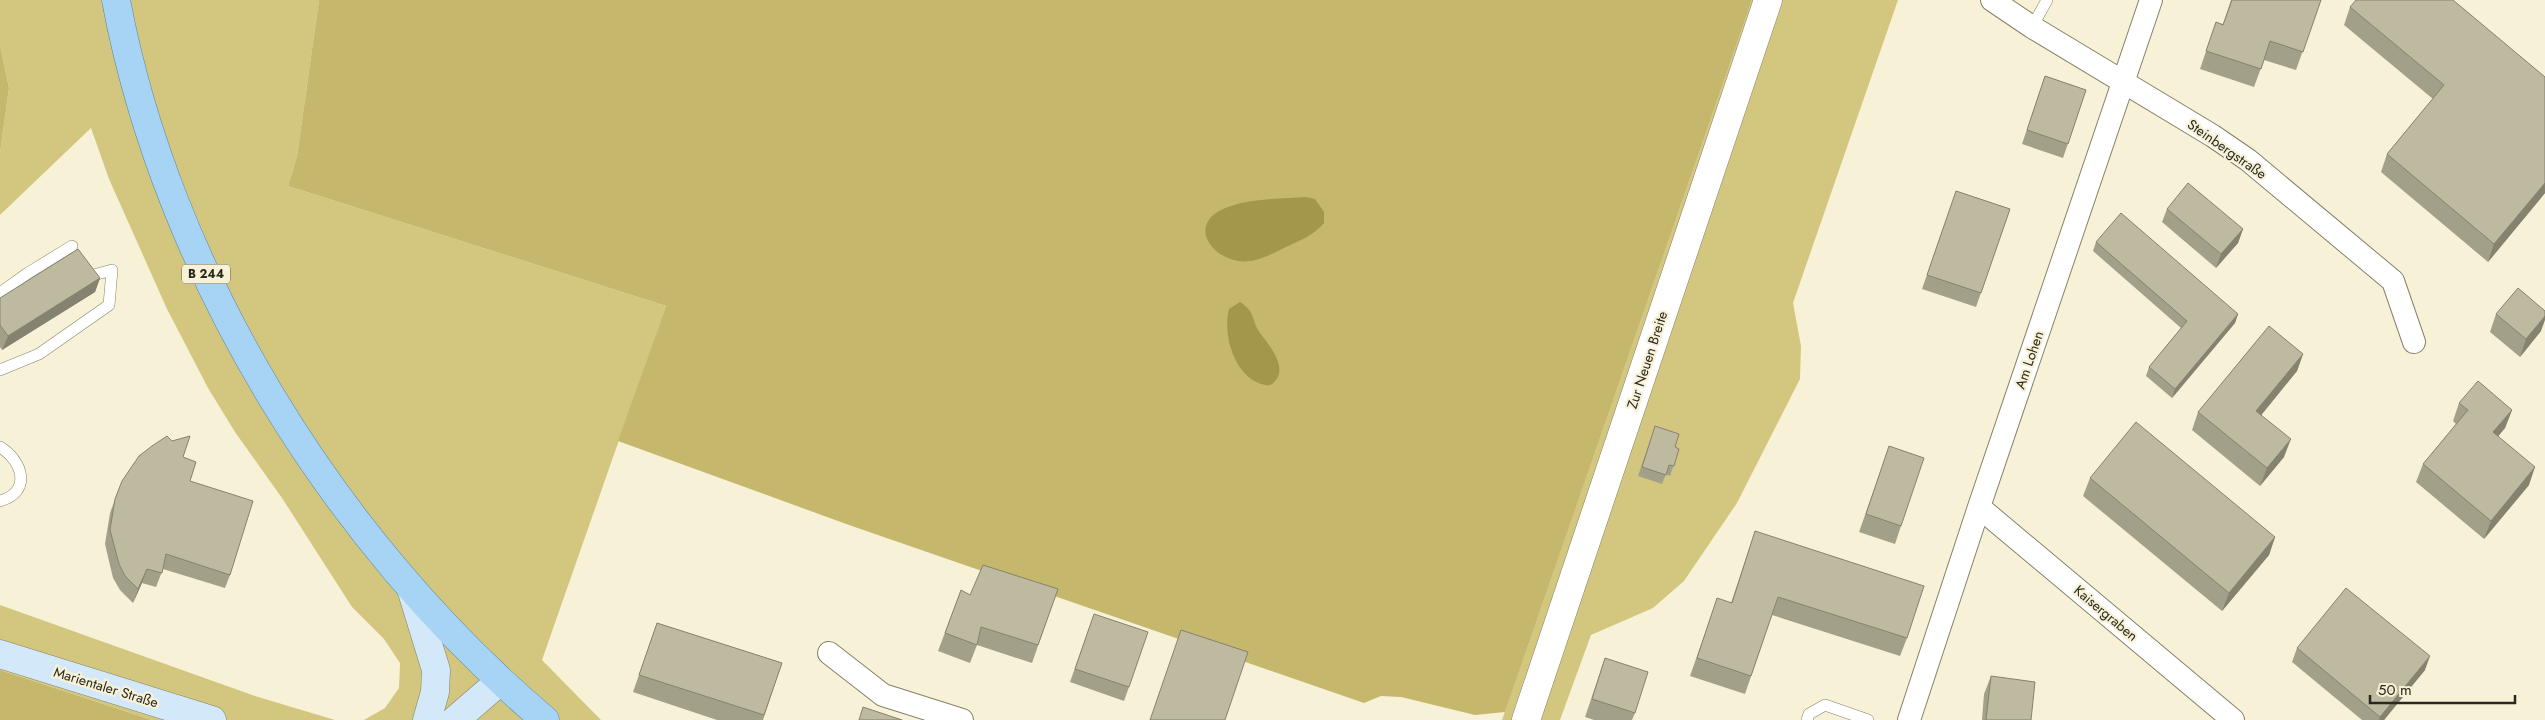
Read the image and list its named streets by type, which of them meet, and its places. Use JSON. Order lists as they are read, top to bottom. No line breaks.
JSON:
{"streets":{"main road":["B 244","Marientaler Straße"],"street":["Steinbergstraße","Zur Neuen Breite","Am Lohen","Kaisergraben"]},"crossings":[["Steinbergstraße","Am Lohen"],["Am Lohen","Kaisergraben"]],"scale_bar":"50 m"}
